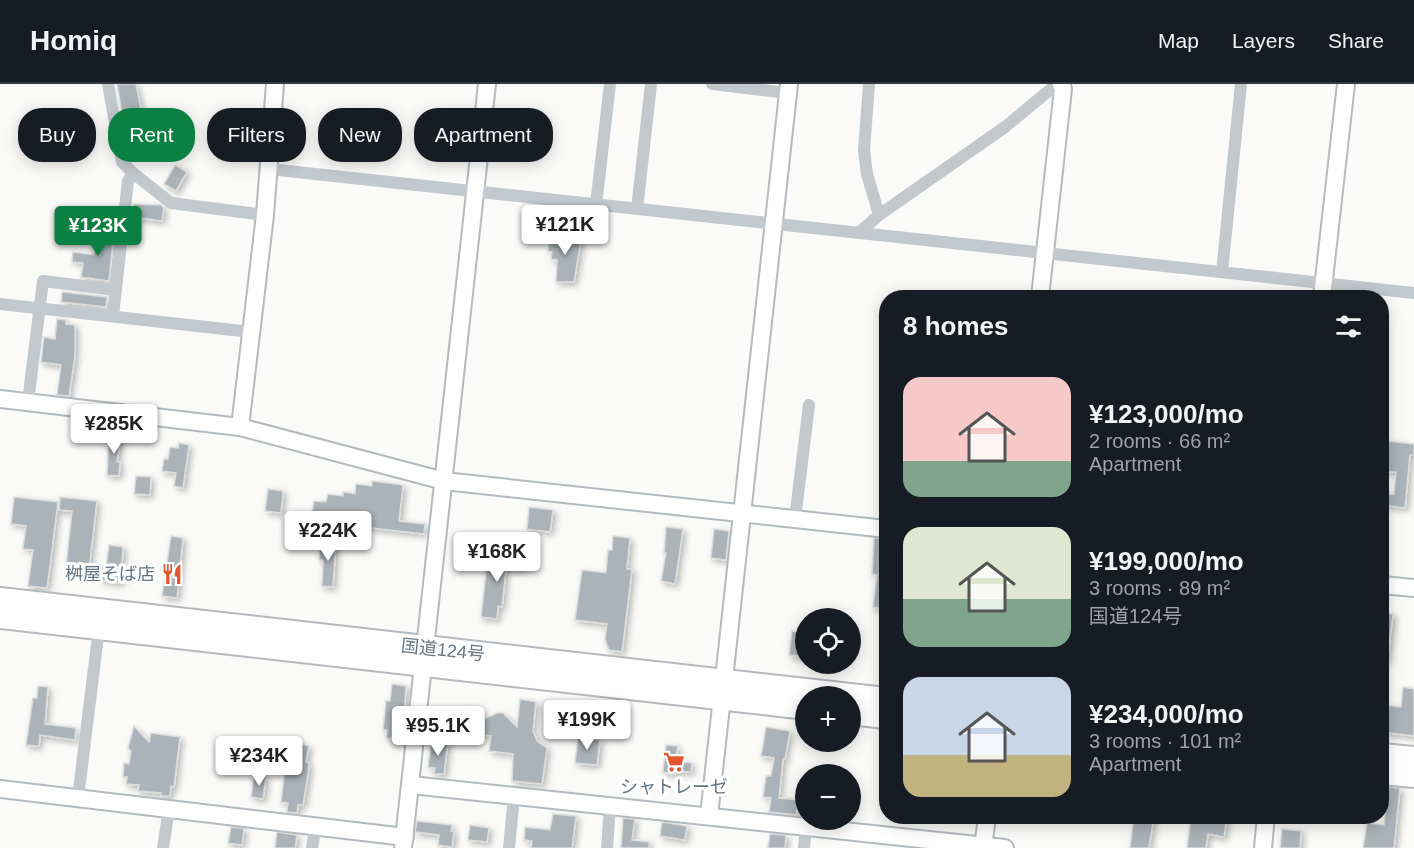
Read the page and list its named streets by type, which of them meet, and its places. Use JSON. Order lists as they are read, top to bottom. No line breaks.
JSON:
{"streets":{"highway":["国道124号"]},"places":{"restaurant":["桝屋そば店"],"supermarket":["シャトレーゼ"]},"page":{"header":"Homiq","nav":["Map","Layers","Share"],"chip":["Buy","Rent","Filters","New","Apartment"],"price":["¥121K","¥123K","¥285K","¥224K","¥168K","¥199K","¥95.1K","¥234K"],"heading":"8 homes","list":[{"name":"¥123,000/mo","note":"2 rooms · 66 m² · Apartment"},{"name":"¥199,000/mo","note":"3 rooms · 89 m² · 国道124号"},{"name":"¥234,000/mo","note":"3 rooms · 101 m² · Apartment"}],"map_buttons":["+","−"]}}
